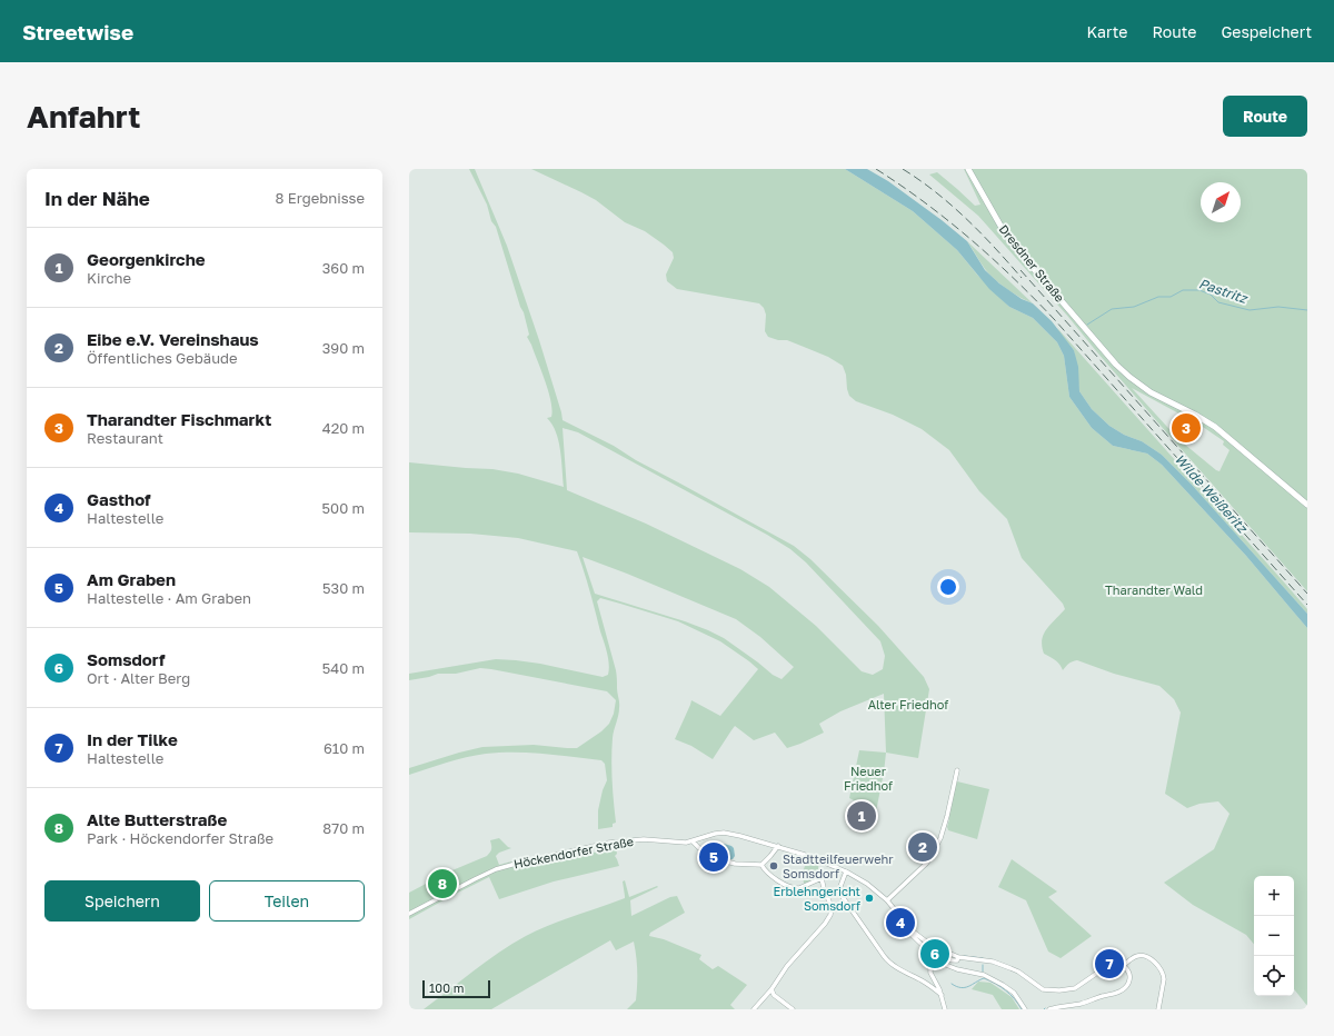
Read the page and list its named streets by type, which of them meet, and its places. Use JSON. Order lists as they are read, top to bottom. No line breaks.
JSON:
{"streets":{"main road":["Dresdner Straße"],"street":["Höckendorfer Straße"]},"water":["Pastritz","Wilde Weißeritz"],"parks":["Tharandter Wald","Alter Friedhof","Neuer Friedhof"],"places":["Stadtteilfeuerwehr Somsdorf","Erblehngericht Somsdorf"],"scale_bar":"100 m","north":"top right","page":{"header":"Streetwise","nav":["Karte","Route","Gespeichert"],"buttons":["Route",["Speichern","Teilen"]],"title":"Anfahrt","heading":["In der Nähe","8 Ergebnisse"],"list":[{"mark":"1","name":"Georgenkirche","note":"Kirche","value":"360 m"},{"mark":"2","name":"Eibe e.V. Vereinshaus","note":"Öffentliches Gebäude","value":"390 m"},{"mark":"3","name":"Tharandter Fischmarkt","note":"Restaurant","value":"420 m"},{"mark":"4","name":"Gasthof","note":"Haltestelle","value":"500 m"},{"mark":"5","name":"Am Graben","note":"Haltestelle · Am Graben","value":"530 m"},{"mark":"6","name":"Somsdorf","note":"Ort · Alter Berg","value":"540 m"},{"mark":"7","name":"In der Tilke","note":"Haltestelle","value":"610 m"},{"mark":"8","name":"Alte Butterstraße","note":"Park · Höckendorfer Straße","value":"870 m"}],"pins":["3","1","2","5","8","4","6","7"],"map_buttons":["+","−"],"scale":"100 m"}}
